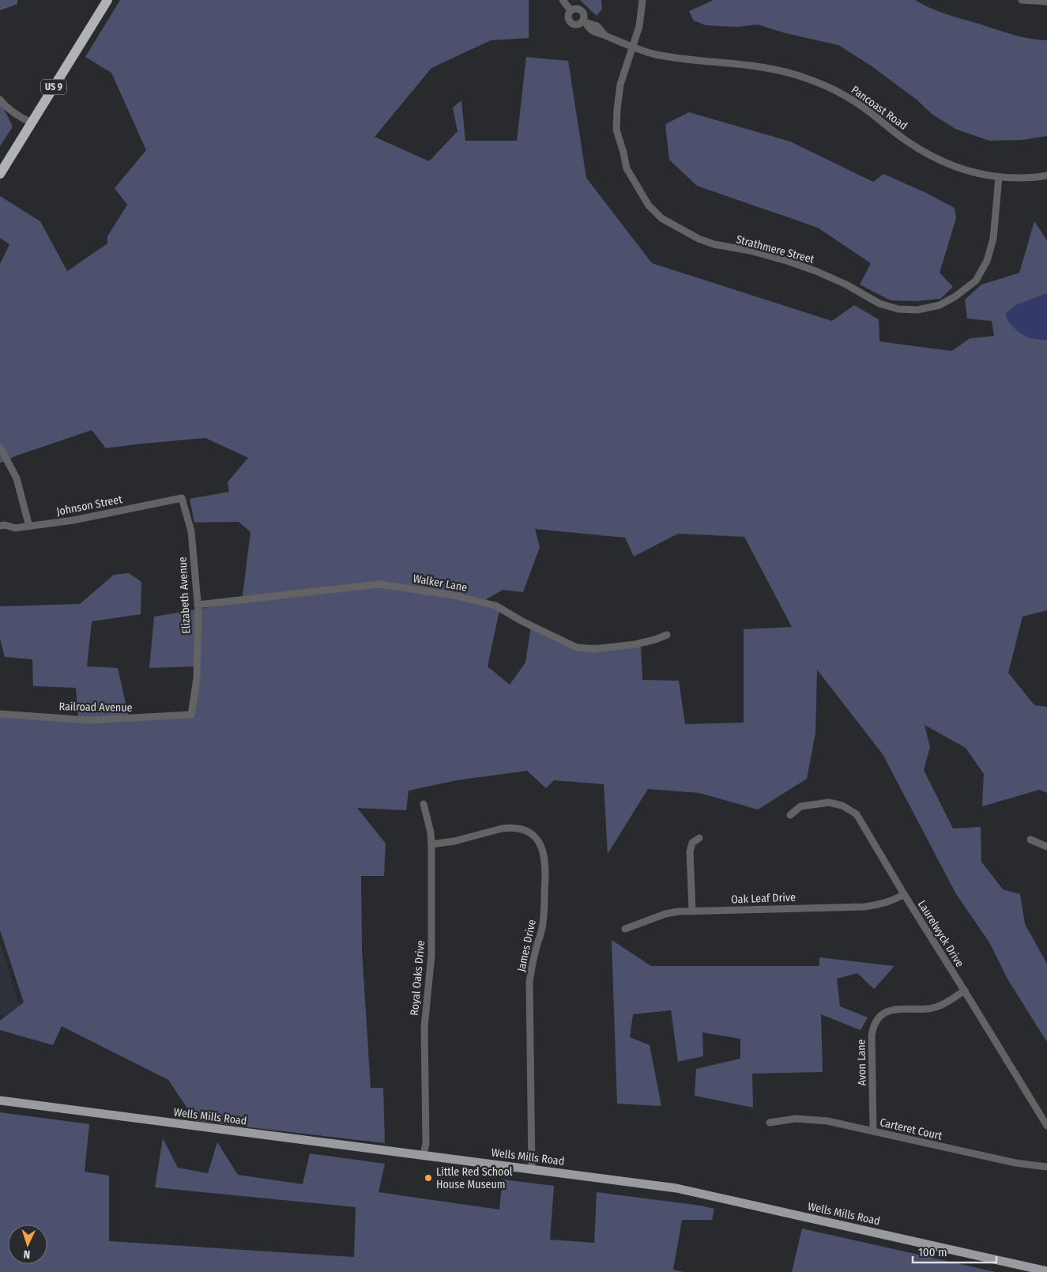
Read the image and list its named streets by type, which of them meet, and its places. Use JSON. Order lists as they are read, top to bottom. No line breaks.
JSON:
{"streets":{"highway":["US 9"],"main road":["Wells Mills Road"],"street":["Pancoast Road","Strathmere Street","Johnson Street","Walker Lane","Elizabeth Avenue","Railroad Avenue","Oak Leaf Drive","Laurelwyck Drive","James Drive","Royal Oaks Drive","Avon Lane","Carteret Court"]},"crossings":[["Pancoast Road","Strathmere Street"],["Johnson Street","Elizabeth Avenue"],["Walker Lane","Elizabeth Avenue"],["Elizabeth Avenue","Railroad Avenue"],["Oak Leaf Drive","Laurelwyck Drive"],["Laurelwyck Drive","Avon Lane"],["James Drive","Royal Oaks Drive"],["James Drive","Wells Mills Road"],["Royal Oaks Drive","Wells Mills Road"],["Avon Lane","Carteret Court"]],"places":["Little Red School House Museum"],"scale_bar":"100 m","north":"bottom"}
